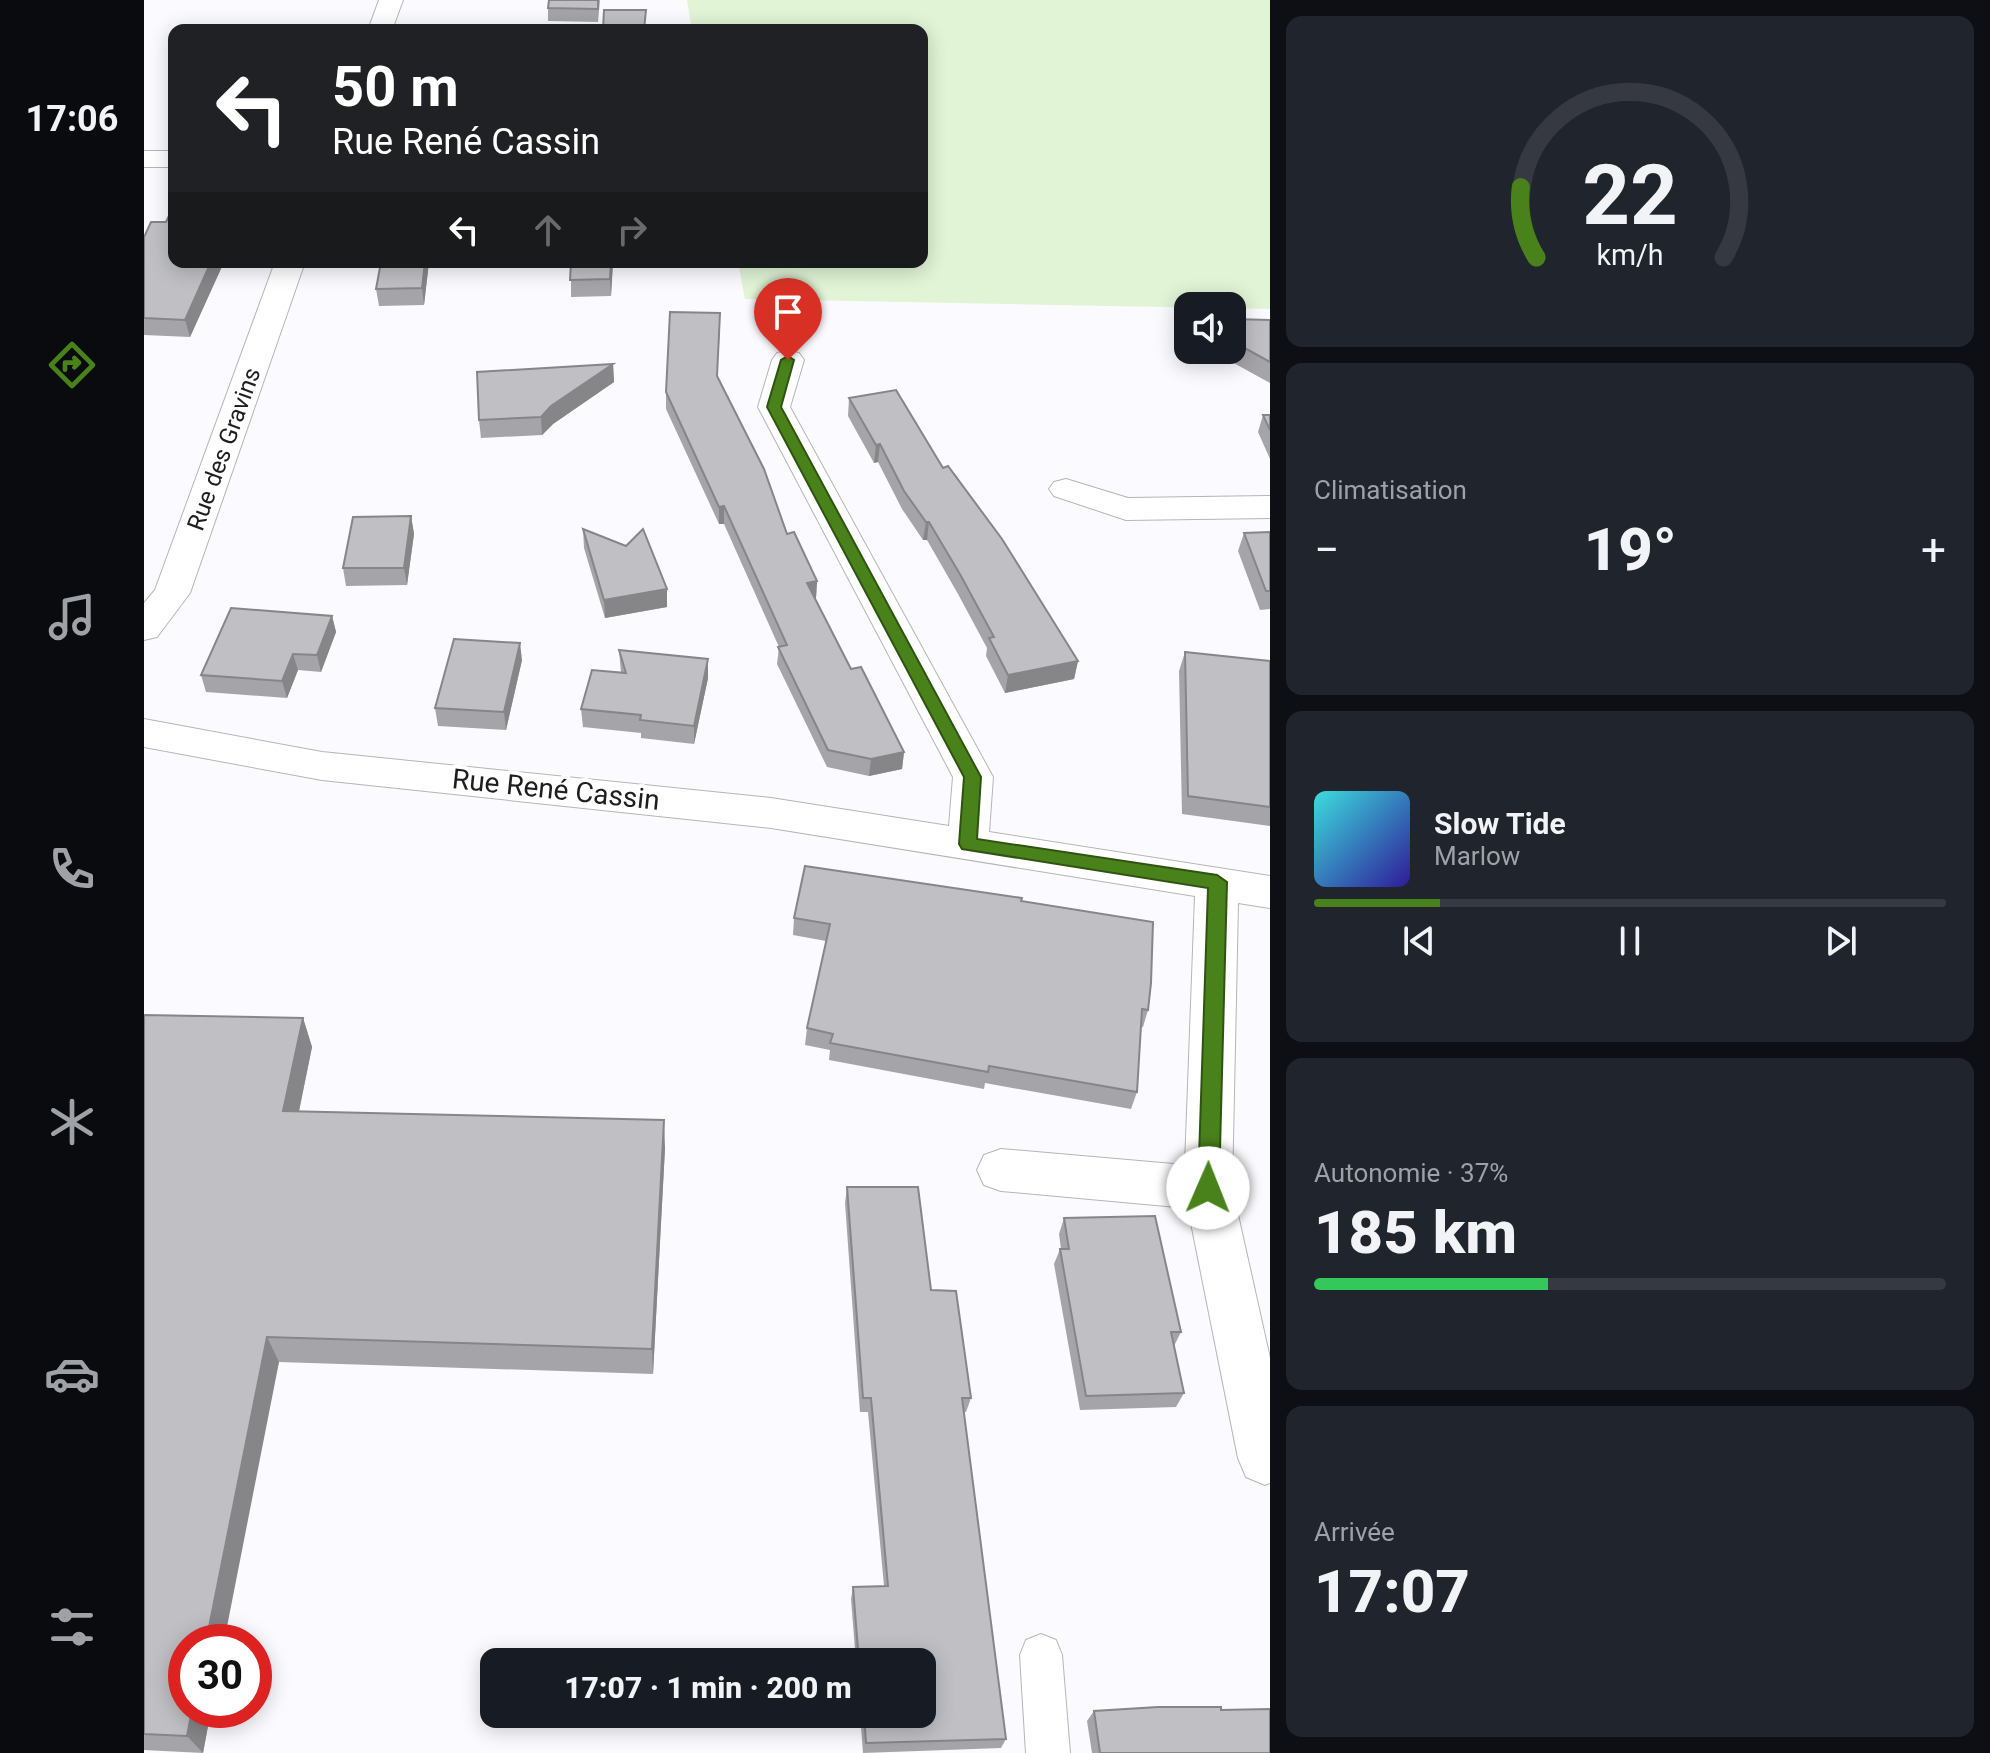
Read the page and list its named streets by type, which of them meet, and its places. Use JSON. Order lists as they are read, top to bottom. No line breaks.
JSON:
{"streets":{"street":["Rue des Gravins","Rue René Cassin"]},"page":{"tabs":"17:06","turn":["50 m","Rue René Cassin"],"tile":["Climatisation",["Autonomie · 37%","185 km"],["Arrivée","17:07"]],"heat":["−","19°","+"],"song":["Slow Tide","Marlow"],"limit":"30","trip":"17:07 · 1 min · 200 m","gauge":["22","km/h"]}}
